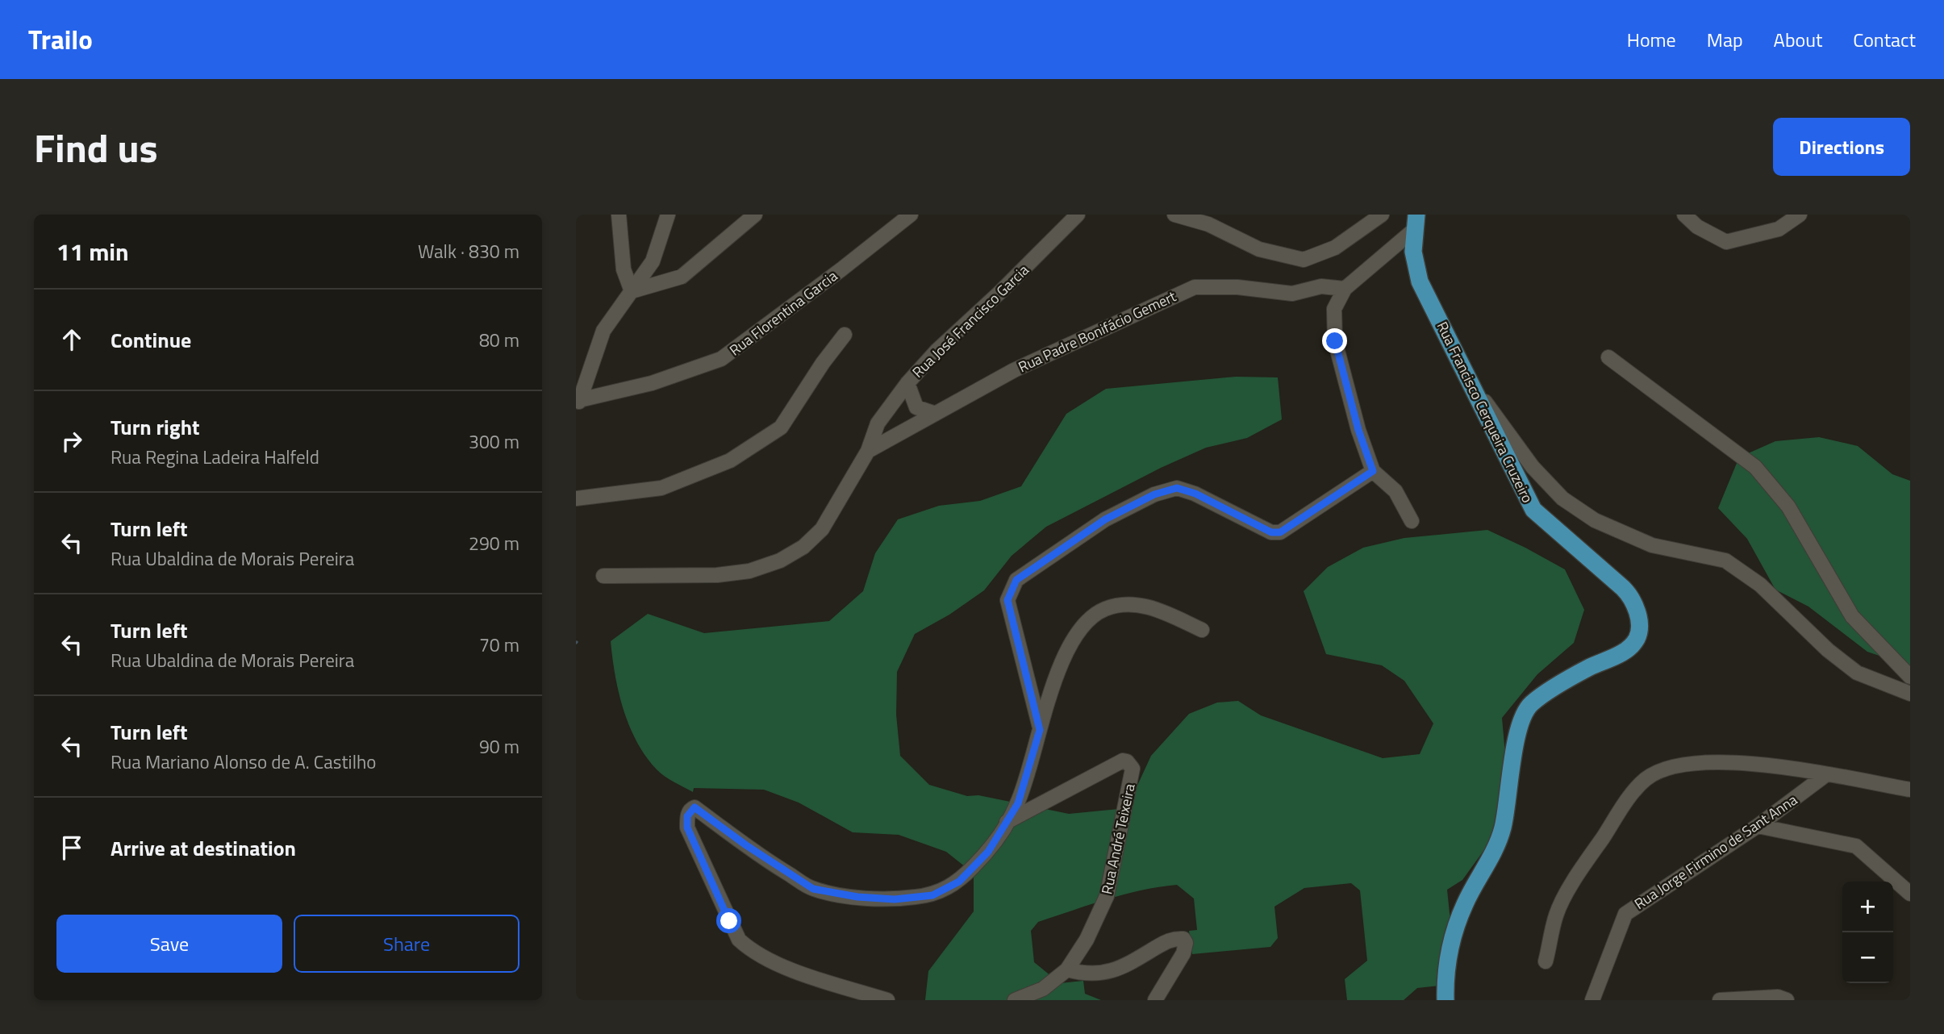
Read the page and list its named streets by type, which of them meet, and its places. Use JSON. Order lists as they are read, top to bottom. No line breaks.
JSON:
{"streets":{"main road":["Rua Francisco Cerqueira Cruzeiro"],"street":["Rua Florentina Garcia","Rua José Francisco Garcia","Rua Padre Bonifácio Gemert","Rua André Teixeira","Rua Jorge Firmino de Sant Anna"]},"crossings":[["Rua José Francisco Garcia","Rua Padre Bonifácio Gemert"]],"page":{"header":"Trailo","nav":["Home","Map","About","Contact"],"title":"Find us","buttons":["Directions",["Save","Share"]],"heading":["11 min","Walk · 830 m"],"list":[["Continue","80 m"],["Turn right","Rua Regina Ladeira Halfeld","300 m"],["Turn left","Rua Ubaldina de Morais Pereira","290 m"],["Turn left","Rua Ubaldina de Morais Pereira","70 m"],["Turn left","Rua Mariano Alonso de A. Castilho","90 m"],"Arrive at destination"],"map_buttons":["+","−"]}}
